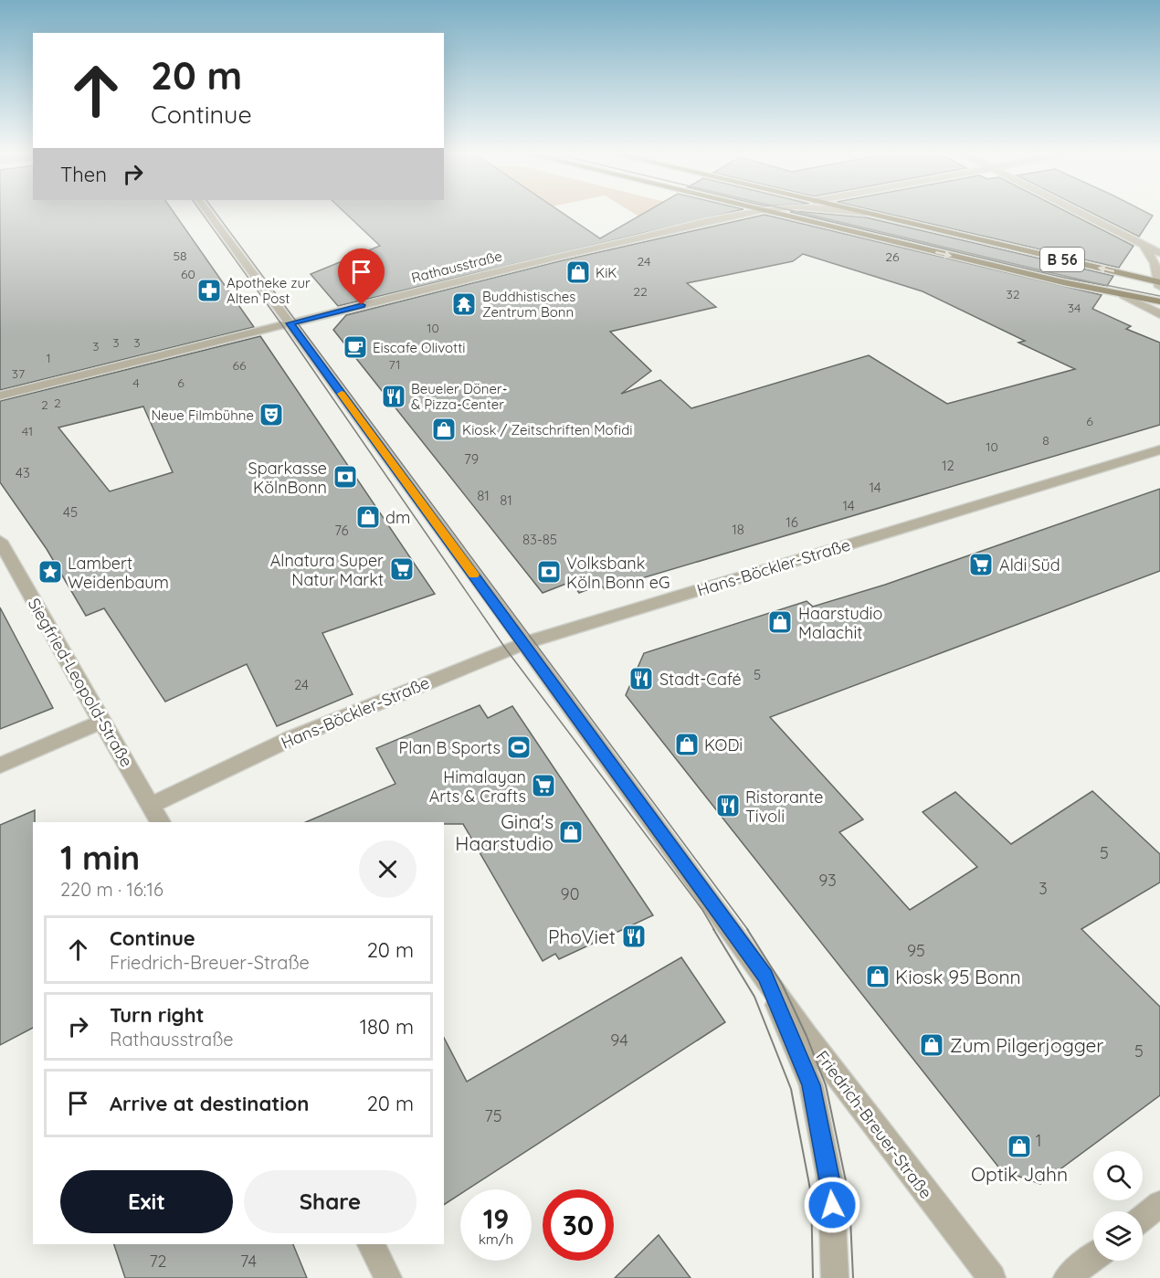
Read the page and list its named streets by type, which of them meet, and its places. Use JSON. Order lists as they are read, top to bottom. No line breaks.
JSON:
{"streets":{"main road":["B 56"],"street":["Rathausstraße","Hans-Böckler-Straße","Siegfried-Leopold-Straße","Friedrich-Breuer-Straße"]},"crossings":[["Rathausstraße","Friedrich-Breuer-Straße"],["Hans-Böckler-Straße","Siegfried-Leopold-Straße"],["Hans-Böckler-Straße","Friedrich-Breuer-Straße"]],"places":{"shop":["KiK","Kiosk / Zeitschriften Mofidi","dm","Haarstudio Malachit","KODi","Gina's Haarstudio","Kiosk 95 Bonn","Zum Pilgerjogger","Optik Jahn"],"pharmacy":["Apotheke zur Alten Post"],"temple":["Buddhistisches Zentrum Bonn"],"cafe":["Eiscafe Olivotti"],"restaurant":["Beueler Döner- & Pizza-Center","Stadt-Café","Ristorante Tivoli","PhoViet"],"theatre":["Neue Filmbühne"],"bank":["Sparkasse KölnBonn","Volksbank Köln Bonn eG"],"supermarket":["Aldi Süd","Alnatura Super Natur Markt","Himalayan Arts & Crafts"],"place":["Lambert Weidenbaum"],"sports":["Plan B Sports"]},"house_numbers":["58","26","24","60","22","32","34","10","3","3","3","1","71","66","37","4","6","2","2","6","41","8","10","79","12","43","14","81","81","14","45","16","18","76","83-85","5","24","5","93","3","90","95","94","5","75","1","72","74"],"page":{"turn":["20 m","Continue"],"then":"Then","heading":["1 min","220 m · 16:16"],"list":[{"name":"Continue","note":"Friedrich-Breuer-Straße","value":"20 m"},{"name":"Turn right","note":"Rathausstraße","value":"180 m"},{"name":"Arrive at destination","value":"20 m"}],"buttons":["Exit","Share"],"speed":"19 km/h","limit":"30"}}
